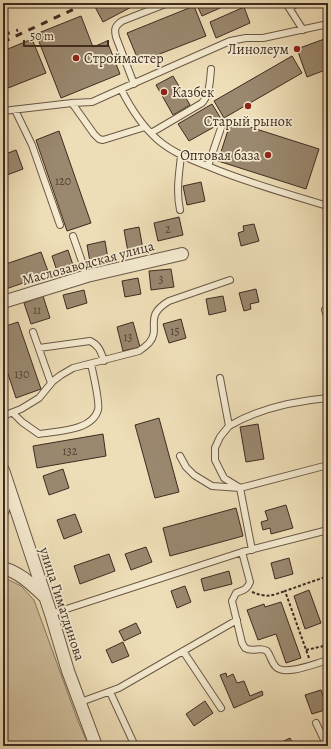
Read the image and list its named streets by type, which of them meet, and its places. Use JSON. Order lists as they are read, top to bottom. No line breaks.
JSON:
{"streets":{"street":["Маслозаводская улица","улица Гиматдинова"]},"places":["Линолеум","Строймастер","Казбек","Старый рынок","Оптовая база"],"house_numbers":["120","2","3","11","15","13","130","132"],"scale_bar":"50 m"}
